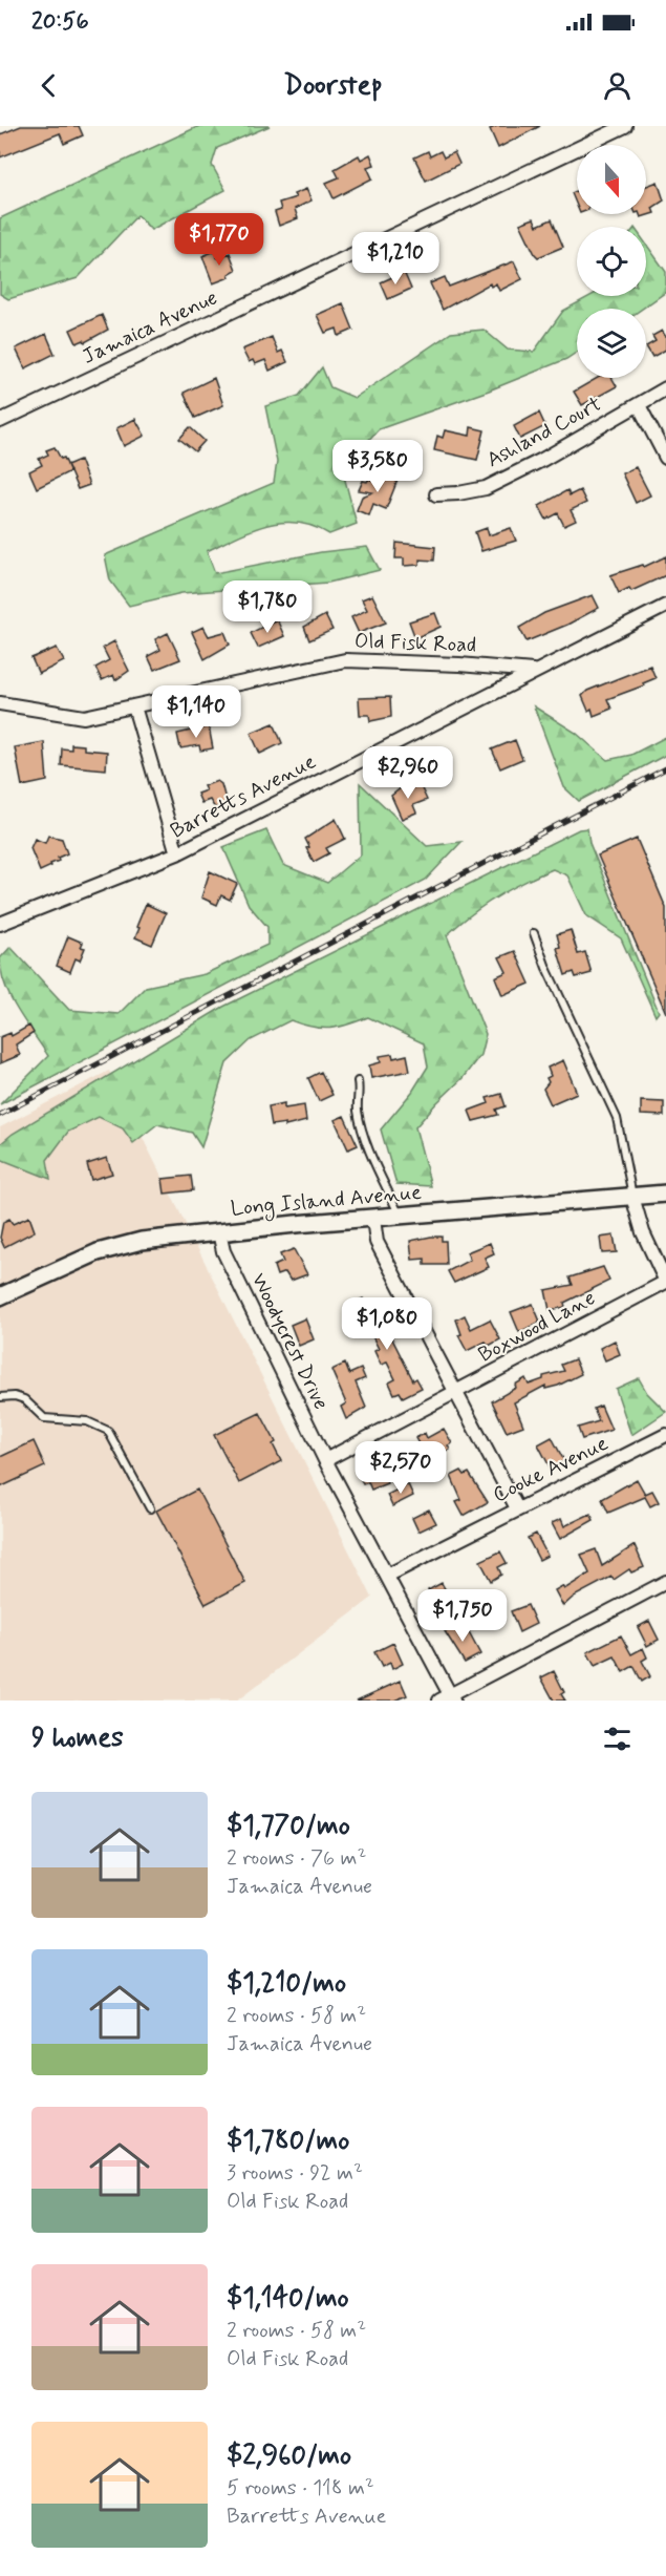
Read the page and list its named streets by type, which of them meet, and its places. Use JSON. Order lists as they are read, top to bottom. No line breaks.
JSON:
{"streets":{"street":["Jamaica Avenue","Ashland Court","Old Fisk Road","Barretts Avenue","Long Island Avenue","Boxwood Lane","Woodycrest Drive","Cooke Avenue"]},"crossings":[["Old Fisk Road","Barretts Avenue"],["Long Island Avenue","Woodycrest Drive"],["Boxwood Lane","Woodycrest Drive"],["Woodycrest Drive","Cooke Avenue"]],"north":"bottom","page":{"status":"20:56","header":"Doorstep","price":["$1,770","$1,210","$3,580","$1,780","$1,140","$2,960","$1,080","$2,570","$1,750"],"heading":"9 homes","list":[{"name":"$1,770/mo","note":"2 rooms · 76 m² · Jamaica Avenue"},{"name":"$1,210/mo","note":"2 rooms · 58 m² · Jamaica Avenue"},{"name":"$1,780/mo","note":"3 rooms · 92 m² · Old Fisk Road"},{"name":"$1,140/mo","note":"2 rooms · 58 m² · Old Fisk Road"},{"name":"$2,960/mo","note":"5 rooms · 118 m² · Barretts Avenue"}]}}
